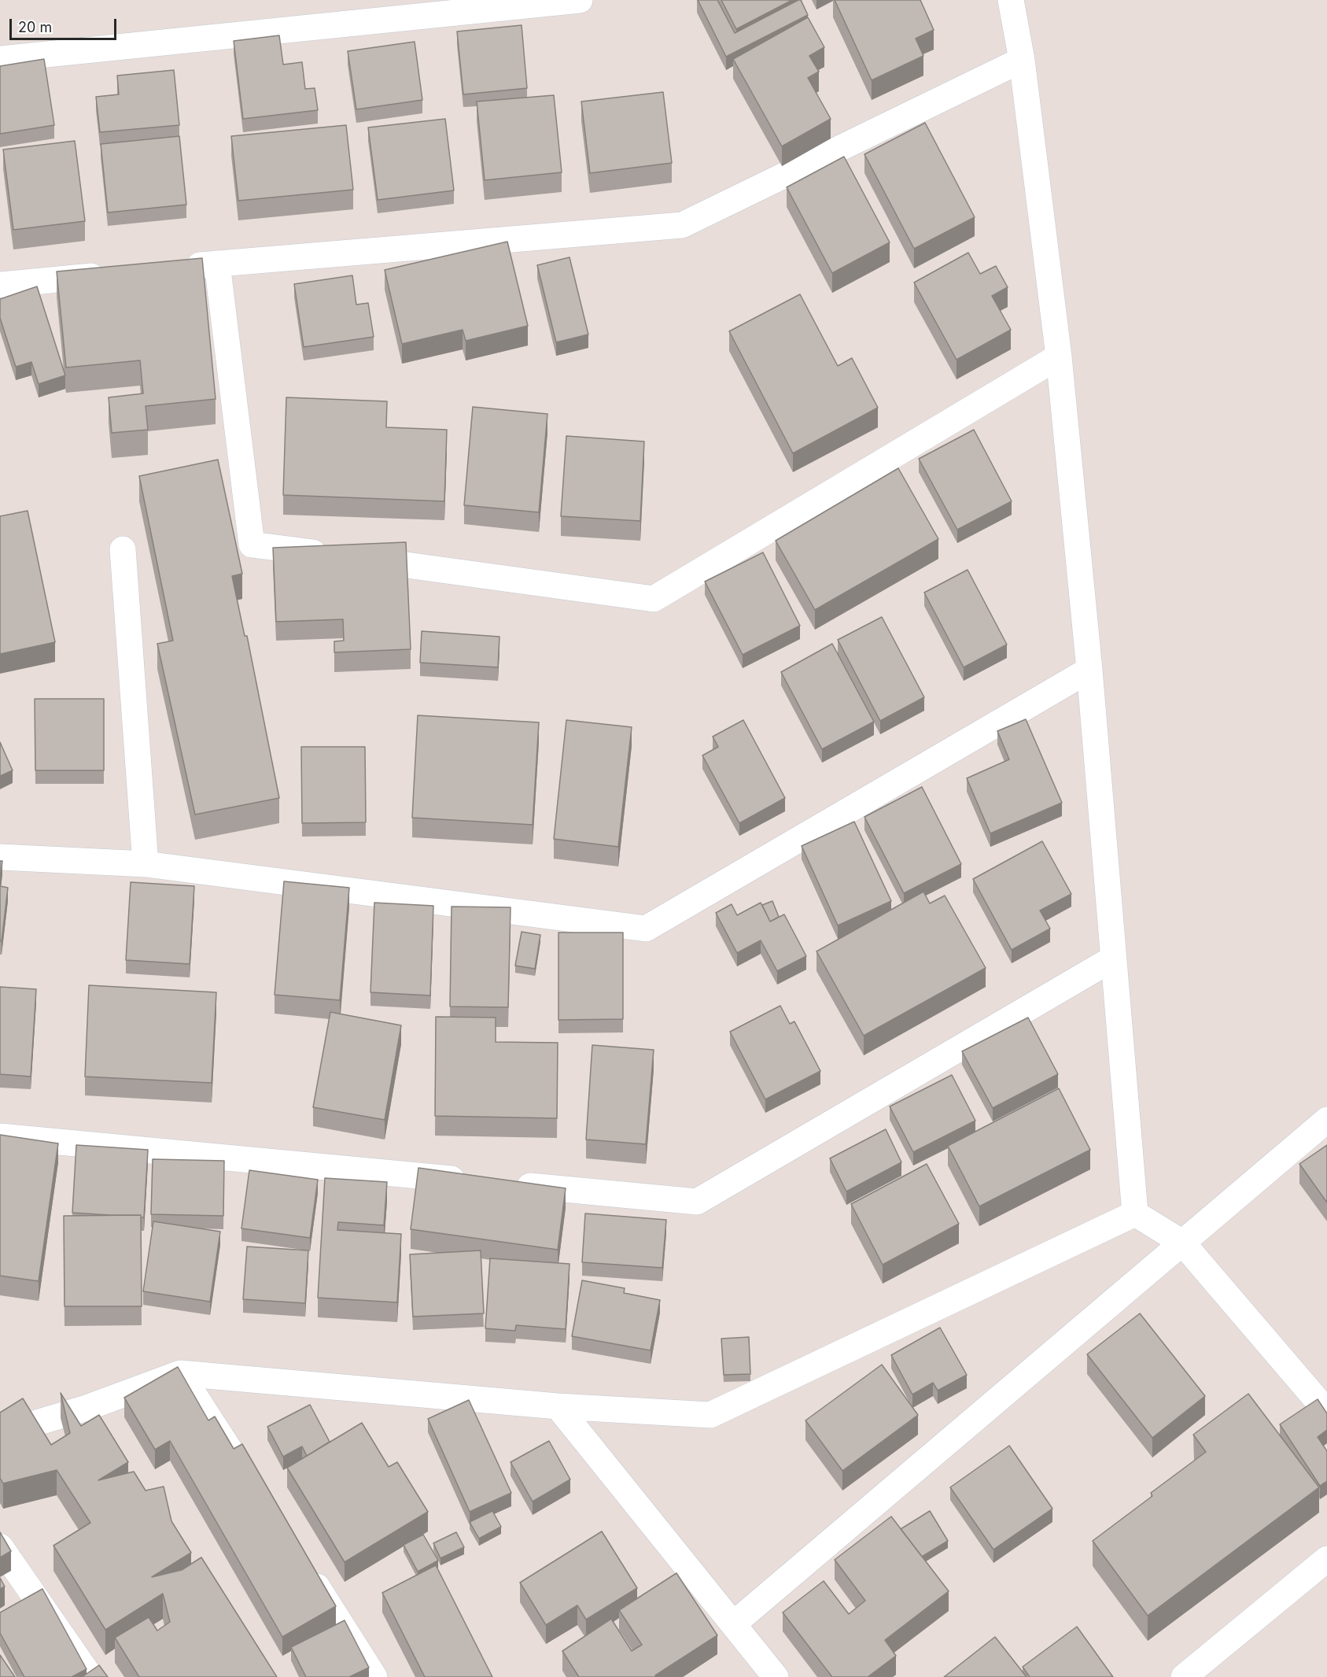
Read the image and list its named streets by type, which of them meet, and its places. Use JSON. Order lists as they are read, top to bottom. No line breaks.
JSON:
{"scale_bar":"20 m"}
